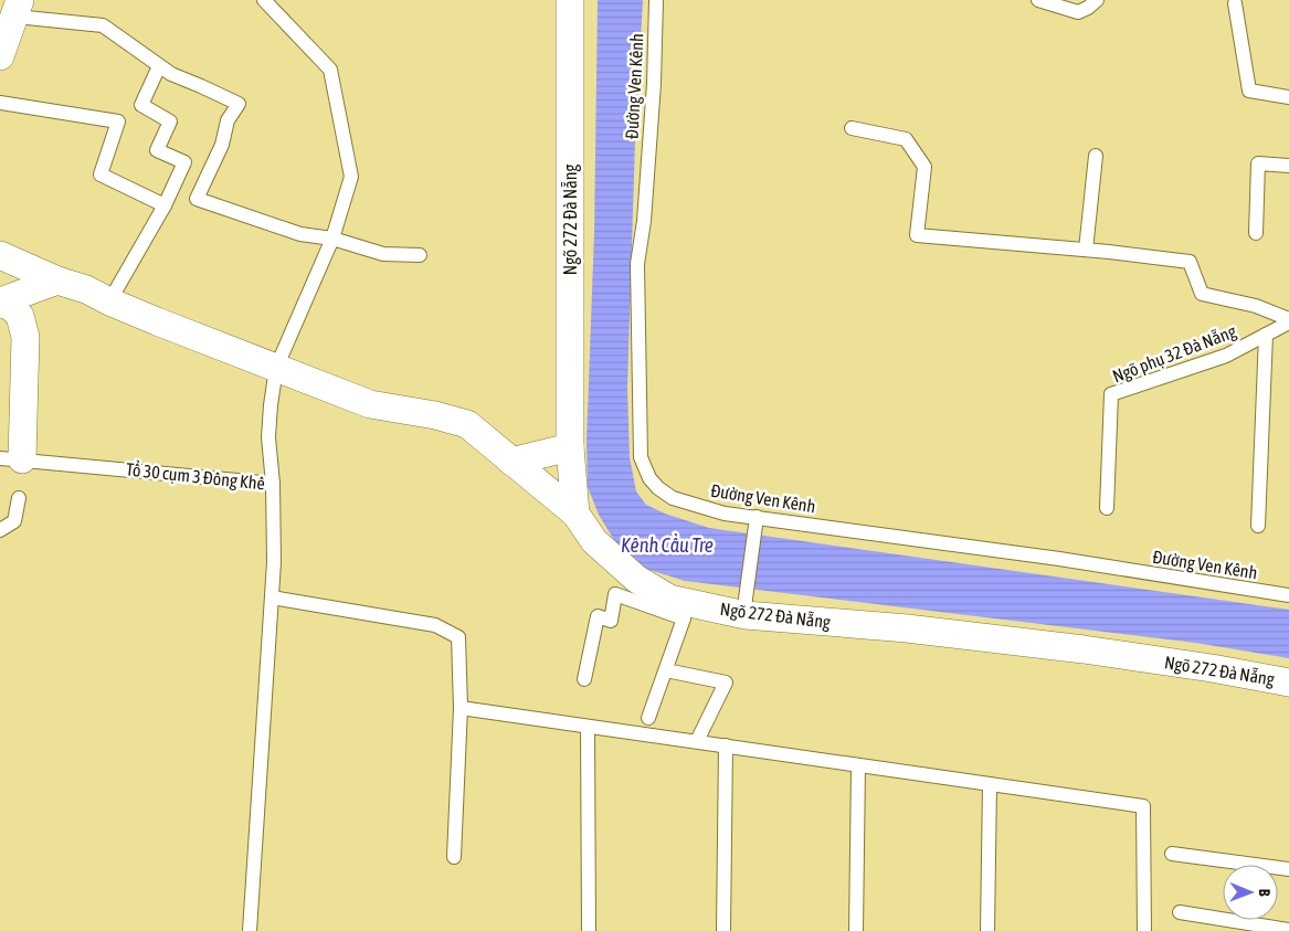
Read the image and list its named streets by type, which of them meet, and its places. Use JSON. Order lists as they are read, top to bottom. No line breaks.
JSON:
{"streets":{"street":["Ngõ 272 Đà Nẵng"],"lane":["Đường Ven Kênh","Ngõ phụ 32 Đà Nẵng","Tổ 30 cụm 3 Đông Khê"]},"water":["Kênh Cầu Tre"],"north":"right"}
